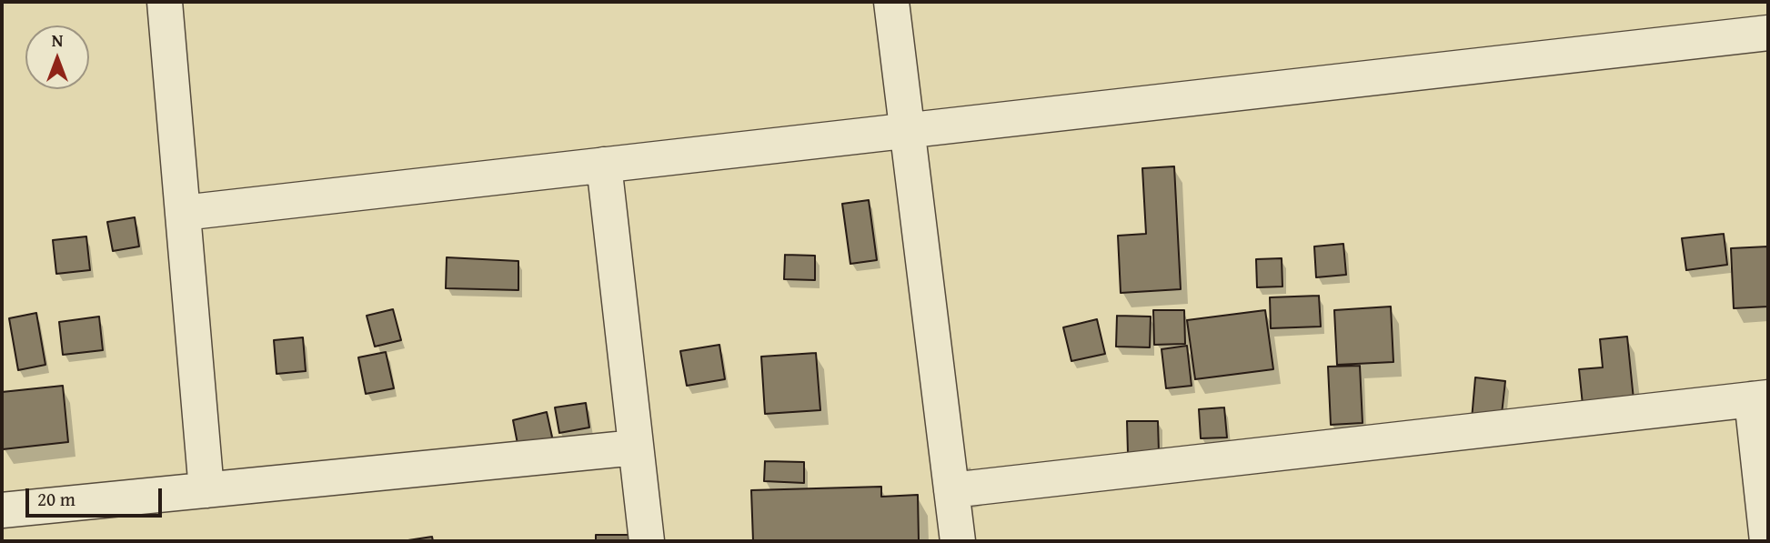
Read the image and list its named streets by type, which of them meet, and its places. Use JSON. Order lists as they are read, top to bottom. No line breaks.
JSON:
{"scale_bar":"20 m","north":"top"}
